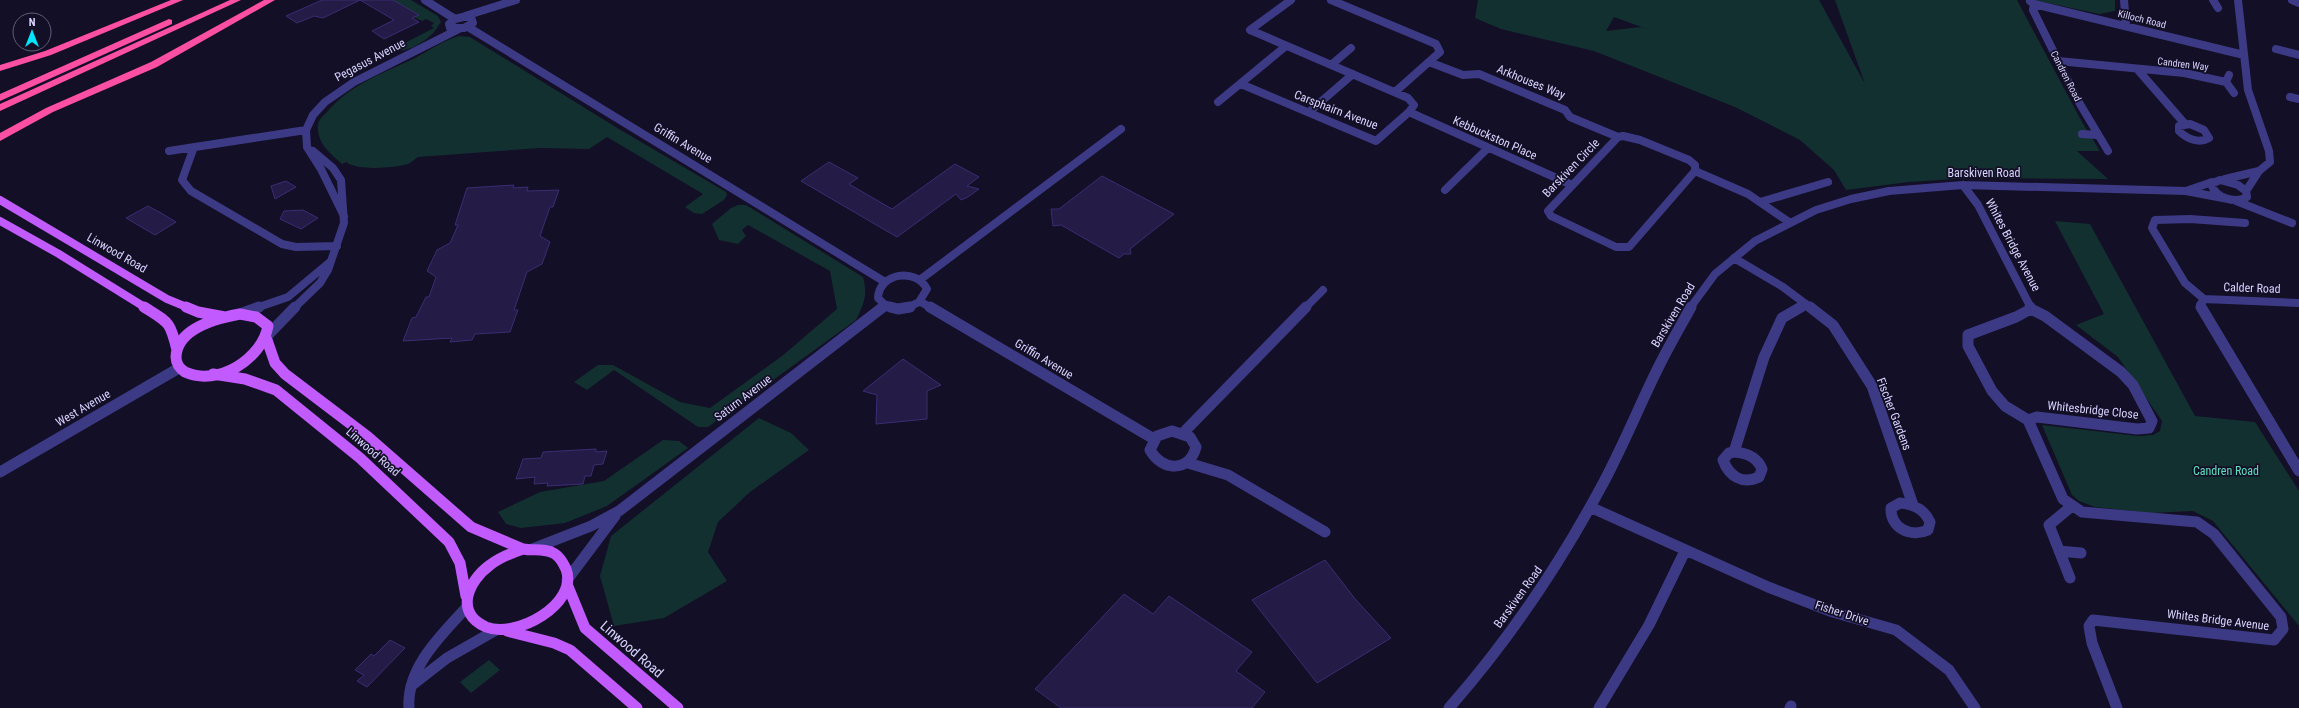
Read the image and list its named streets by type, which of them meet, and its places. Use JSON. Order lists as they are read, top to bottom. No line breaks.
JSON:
{"streets":{"main road":["Linwood Road"],"street":["Killoch Road","Pegasus Avenue","Candren Way","Candren Road","Arkhouses Way","Carsphairn Avenue","Kebbuckston Place","Griffin Avenue","Barskiven Circle","Barskiven Road","Whites Bridge Avenue","Calder Road","Saturn Avenue","West Avenue","Whitesbridge Close","Fischer Gardens","Fisher Drive"]},"crossings":[["Killoch Road","Candren Road"],["Pegasus Avenue","Griffin Avenue"],["Candren Way","Candren Road"],["Arkhouses Way","Barskiven Circle"],["Carsphairn Avenue","Kebbuckston Place"],["Kebbuckston Place","Barskiven Circle"],["Griffin Avenue","Saturn Avenue"],["Barskiven Road","Whites Bridge Avenue"],["Barskiven Road","Fischer Gardens"],["Barskiven Road","Fisher Drive"],["Whites Bridge Avenue","Whitesbridge Close"],["Linwood Road","Saturn Avenue"]],"parks":["Candren Road"],"north":"top"}
